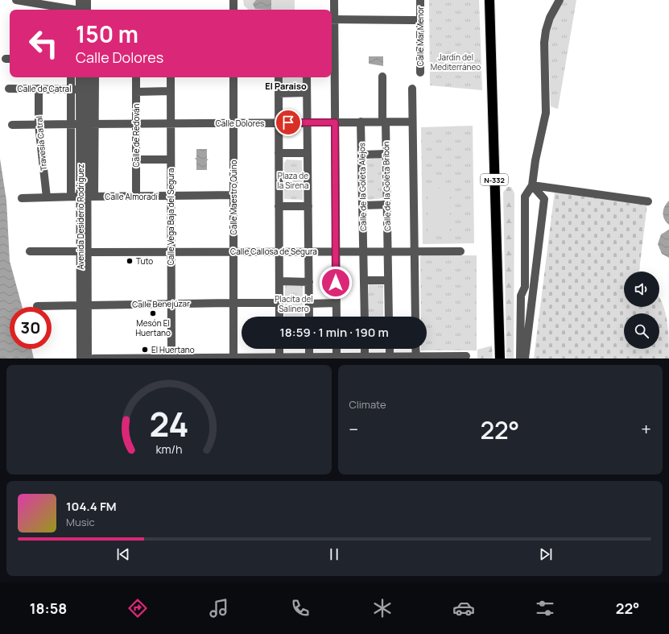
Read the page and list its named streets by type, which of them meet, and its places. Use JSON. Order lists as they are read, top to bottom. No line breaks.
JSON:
{"streets":{"highway":["N-332"],"street":["Calle Mar Menor","Calle de Catral","Calle Dolores","Calle de Redován","Travesía Catral","Calle de la Goleta Bribón","Calle de la Goleta Alejos","Calle Almoradí","Calle Maestro Quino","Avenida Desiderio Rodríguez","Calle Vega Baja del Segura","Calle Callosa de Segura","Calle Benejúzar"]},"crossings":[["Calle de Catral","Travesía Catral"],["Calle de Catral","Avenida Desiderio Rodríguez"],["Calle Dolores","Calle de Redován"],["Calle Dolores","Travesía Catral"],["Calle Dolores","Calle de la Goleta Bribón"],["Calle Dolores","Calle de la Goleta Alejos"],["Calle Dolores","Calle Maestro Quino"],["Calle Dolores","Avenida Desiderio Rodríguez"],["Calle Dolores","Calle Vega Baja del Segura"],["Calle de Redován","Calle Almoradí"],["Travesía Catral","Calle Almoradí"],["Calle de la Goleta Bribón","Calle Callosa de Segura"],["Calle de la Goleta Alejos","Calle Callosa de Segura"],["Calle Almoradí","Calle Maestro Quino"],["Calle Almoradí","Avenida Desiderio Rodríguez"],["Calle Almoradí","Calle Vega Baja del Segura"],["Calle Maestro Quino","Calle Callosa de Segura"],["Calle Maestro Quino","Calle Benejúzar"],["Avenida Desiderio Rodríguez","Calle Callosa de Segura"],["Avenida Desiderio Rodríguez","Calle Benejúzar"],["Calle Vega Baja del Segura","Calle Callosa de Segura"],["Calle Vega Baja del Segura","Calle Benejúzar"]],"districts":["El Paraiso"],"parks":["Jardín del Mediterráneo","Plaza de la Sirena","Placita del Salinero"],"places":["Tuto","Mesón El Huertano","El Huertano"],"page":{"turn":["150 m","Calle Dolores"],"limit":"30","trip":"18:59 · 1 min · 190 m","tile":"Climate","heat":["−","22°","+"],"song":["104.4 FM","Music"],"tabs":["18:58","22°"],"gauge":["24","km/h"]}}
